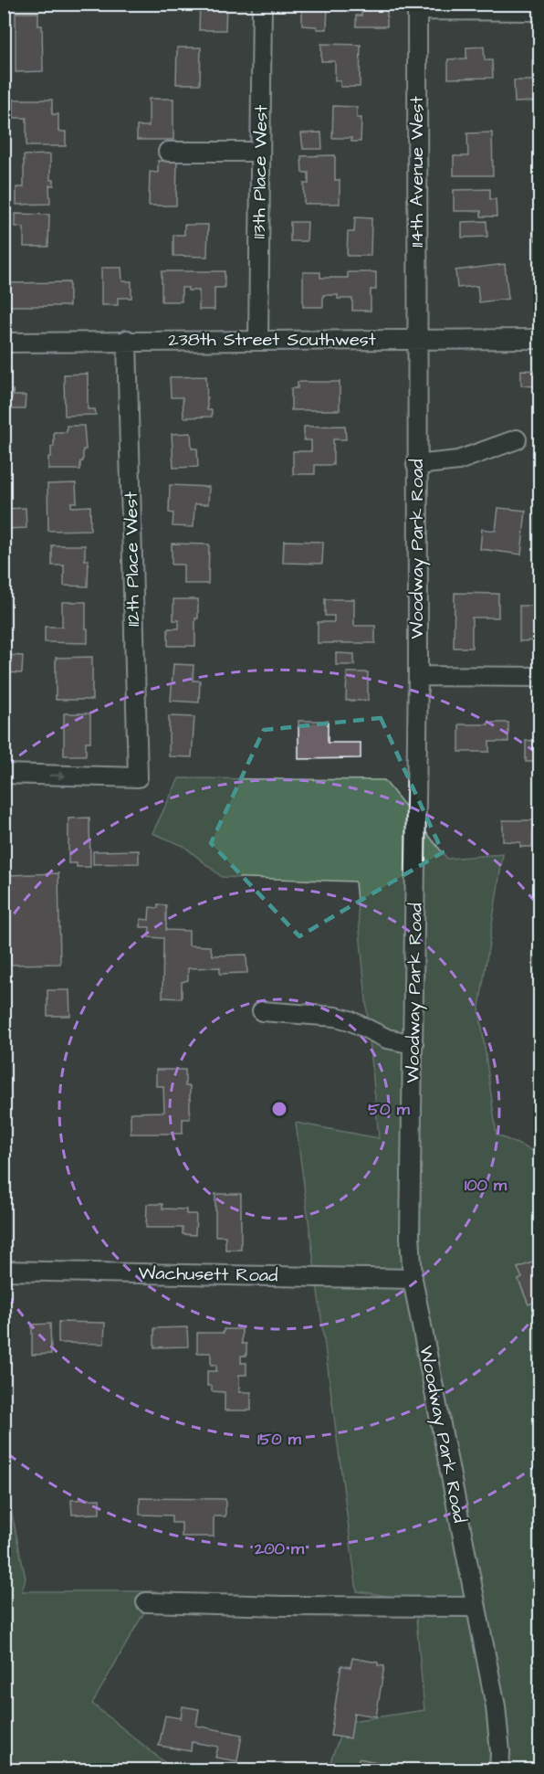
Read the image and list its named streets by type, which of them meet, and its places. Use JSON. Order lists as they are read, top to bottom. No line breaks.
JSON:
{"streets":{"street":["113th Place West","114th Avenue West","238th Street Southwest","Woodway Park Road","112th Place West","Wachusett Road"]},"crossings":[["113th Place West","238th Street Southwest"],["114th Avenue West","238th Street Southwest"],["114th Avenue West","Woodway Park Road"],["238th Street Southwest","Woodway Park Road"],["238th Street Southwest","112th Place West"],["Woodway Park Road","Wachusett Road"]],"rings":["50 m","100 m","150 m","200 m"]}
